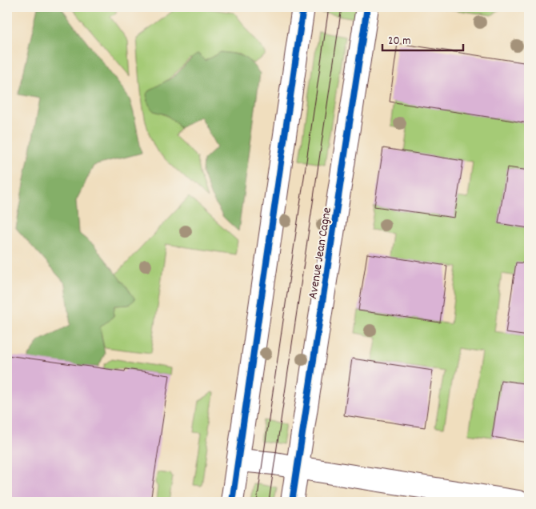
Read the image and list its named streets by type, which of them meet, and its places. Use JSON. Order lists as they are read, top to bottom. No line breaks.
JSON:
{"streets":{"street":["Avenue Jean Cagne"]},"scale_bar":"20 m"}
